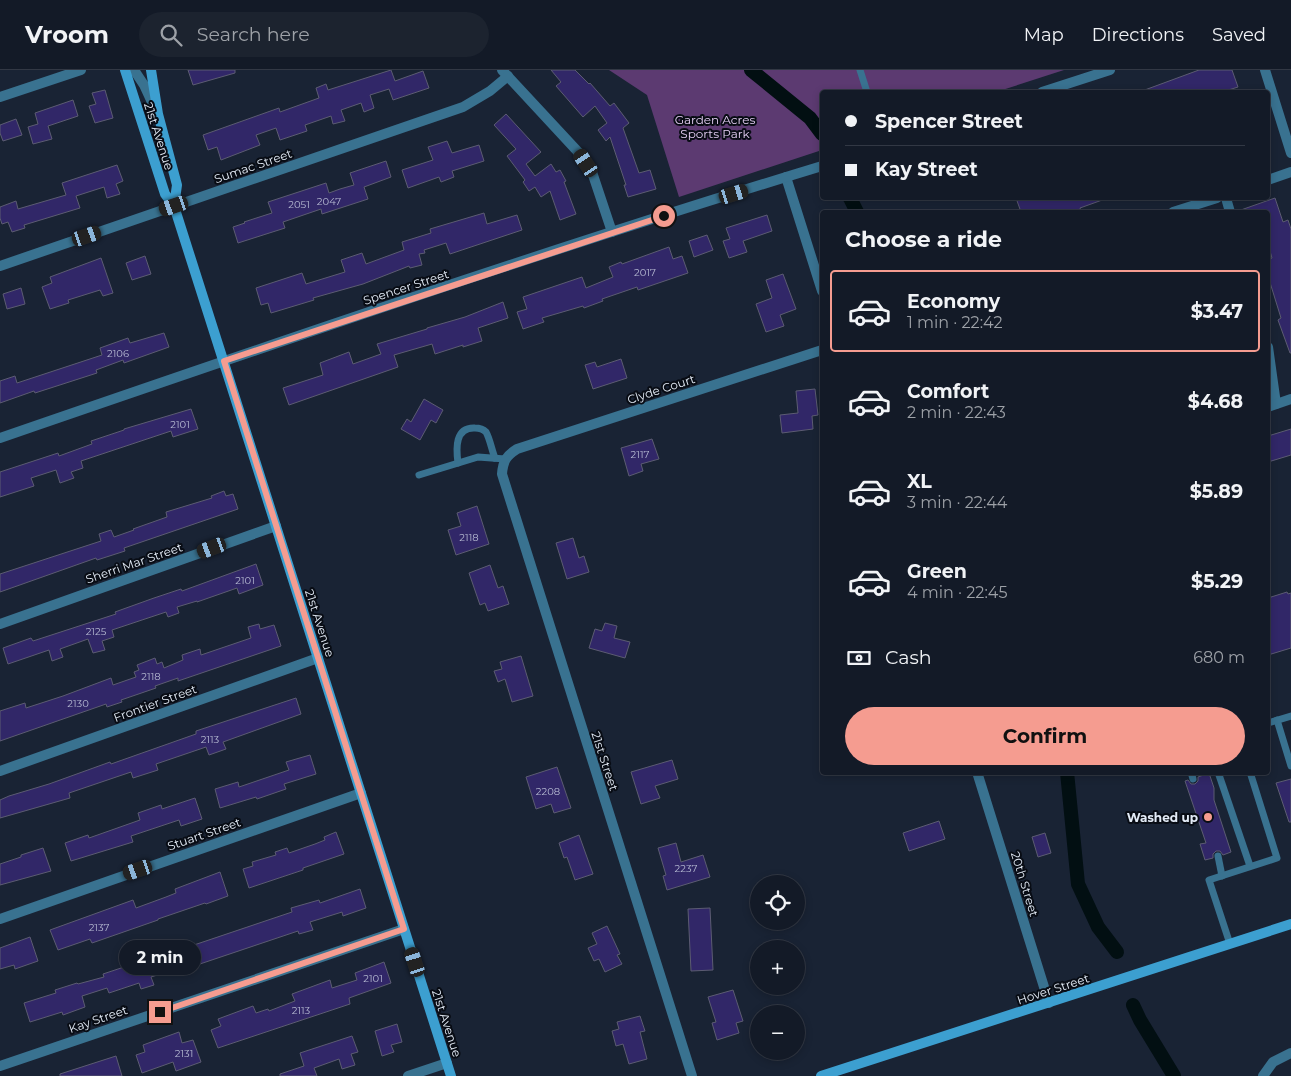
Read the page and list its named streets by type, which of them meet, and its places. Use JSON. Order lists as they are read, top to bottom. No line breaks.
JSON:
{"streets":{"street":["21st Avenue","Sumac Street","Spencer Street","Clyde Court","Sherri Mar Street","Frontier Street","21st Street","Stuart Street","20th Street","Hover Street","Kay Street"]},"crossings":[["21st Avenue","Sumac Street"],["21st Avenue","Spencer Street"],["21st Avenue","Sherri Mar Street"],["21st Avenue","Frontier Street"],["21st Avenue","Stuart Street"],["21st Avenue","Kay Street"],["Clyde Court","21st Street"],["20th Street","Hover Street"]],"parks":["Garden Acres Sports Park"],"places":["Washed up"],"house_numbers":["2047","2051","2017","2106","2101","2117","2118","2101","2125","2118","2130","2113","2208","2237","2137","2101","2113","2131"],"page":{"header":"Vroom","search":"Search here","nav":["Map","Directions","Saved"],"banner":["Spencer Street","Kay Street"],"heading":"Choose a ride","list":[{"name":"Economy","note":"1 min · 22:42","value":"$3.47"},{"name":"Comfort","note":"2 min · 22:43","value":"$4.68"},{"name":"XL","note":"3 min · 22:44","value":"$5.89"},{"name":"Green","note":"4 min · 22:45","value":"$5.29"}],"pay":["Cash","680 m"],"buttons":"Confirm","map_buttons":["+","−"],"bubble":"2 min"}}
